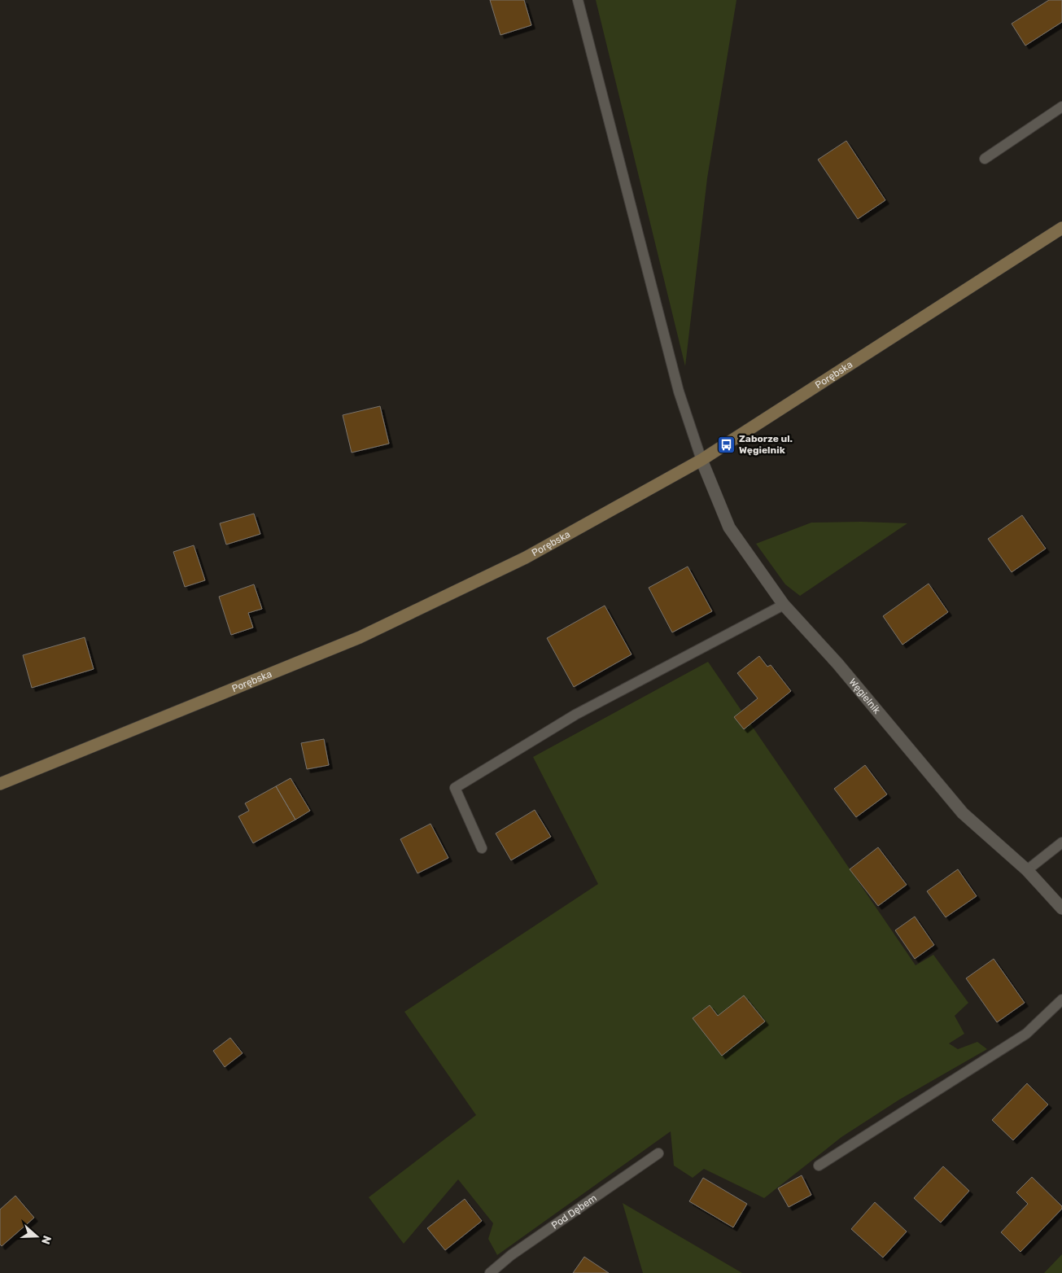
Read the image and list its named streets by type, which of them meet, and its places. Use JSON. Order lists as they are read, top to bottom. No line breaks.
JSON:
{"streets":{"street":["Porębska","Węgielnik"],"lane":["Pod Dębem"]},"crossings":[["Porębska","Węgielnik"]],"places":{"bus stop":["Zaborze ul. Węgielnik"]},"north":"right"}
